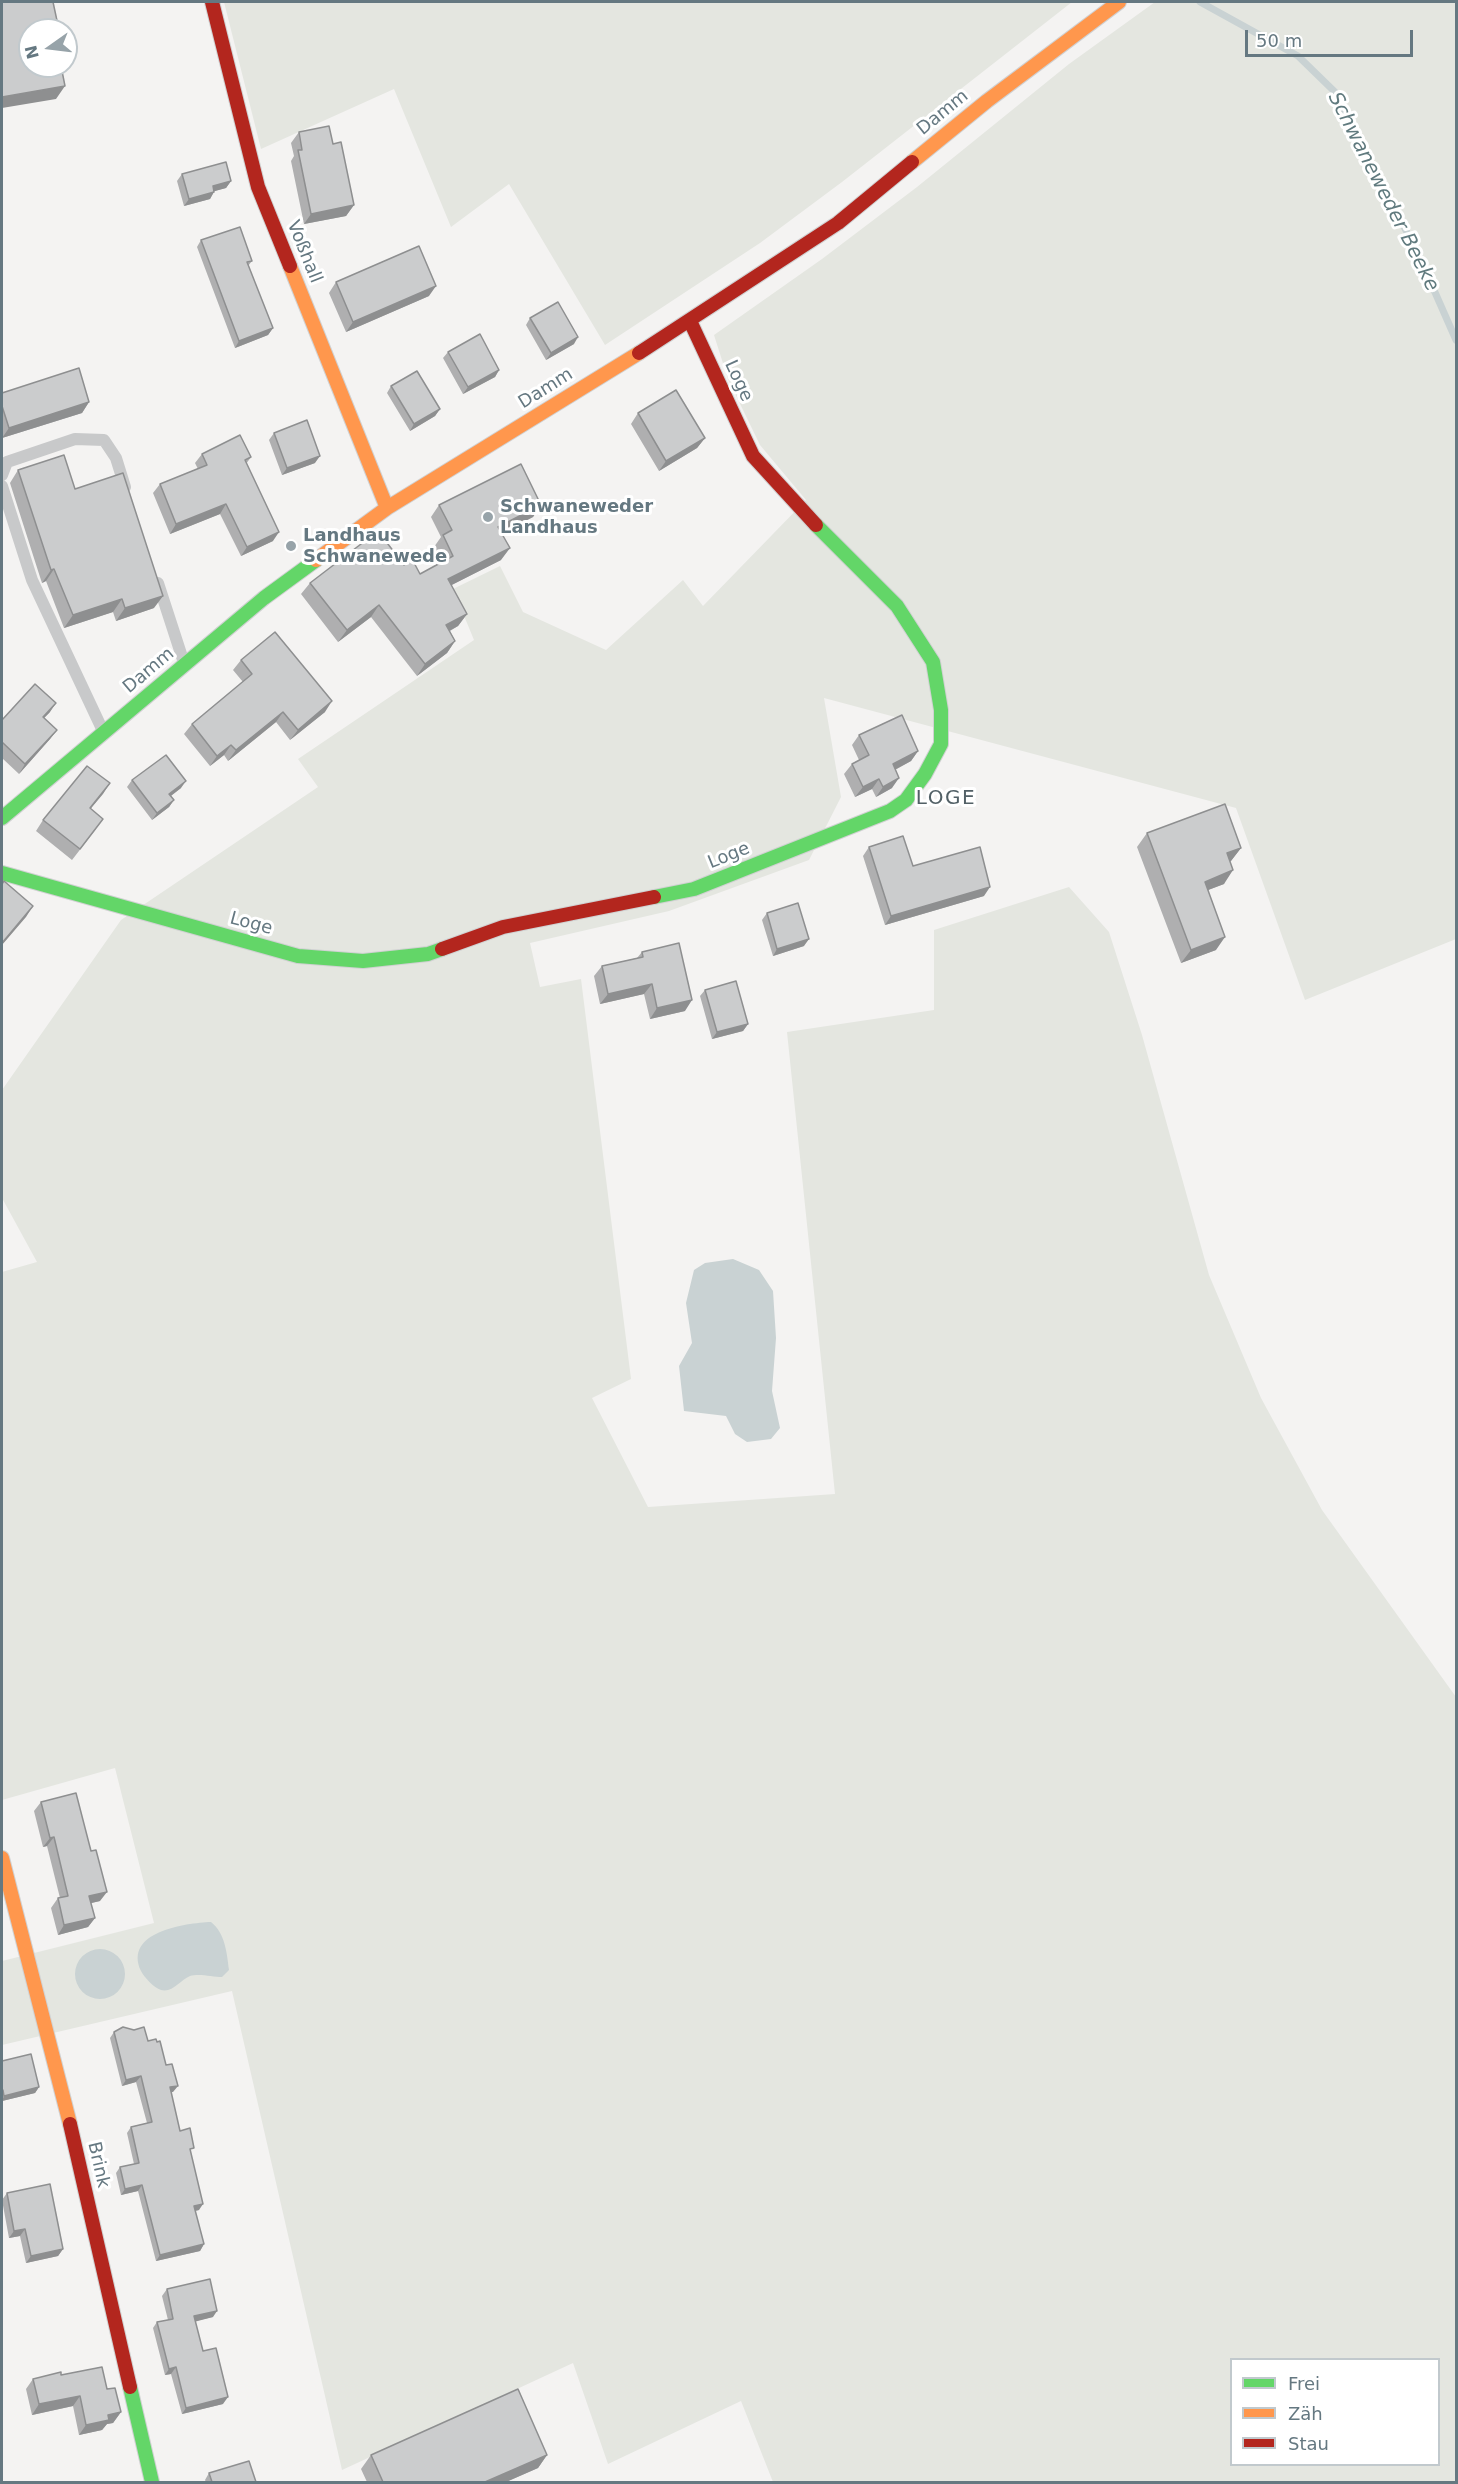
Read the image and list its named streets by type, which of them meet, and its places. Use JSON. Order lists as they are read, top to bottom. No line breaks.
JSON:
{"streets":{"street":["Damm","Voßhall","Loge","Brink"]},"crossings":[["Damm","Voßhall"],["Damm","Loge"]],"districts":["LOGE"],"water":["Schwaneweder Beeke"],"places":["Schwaneweder Landhaus","Landhaus Schwanewede"],"legend":["Frei","Zäh","Stau"],"scale_bar":"50 m","north":"left"}
